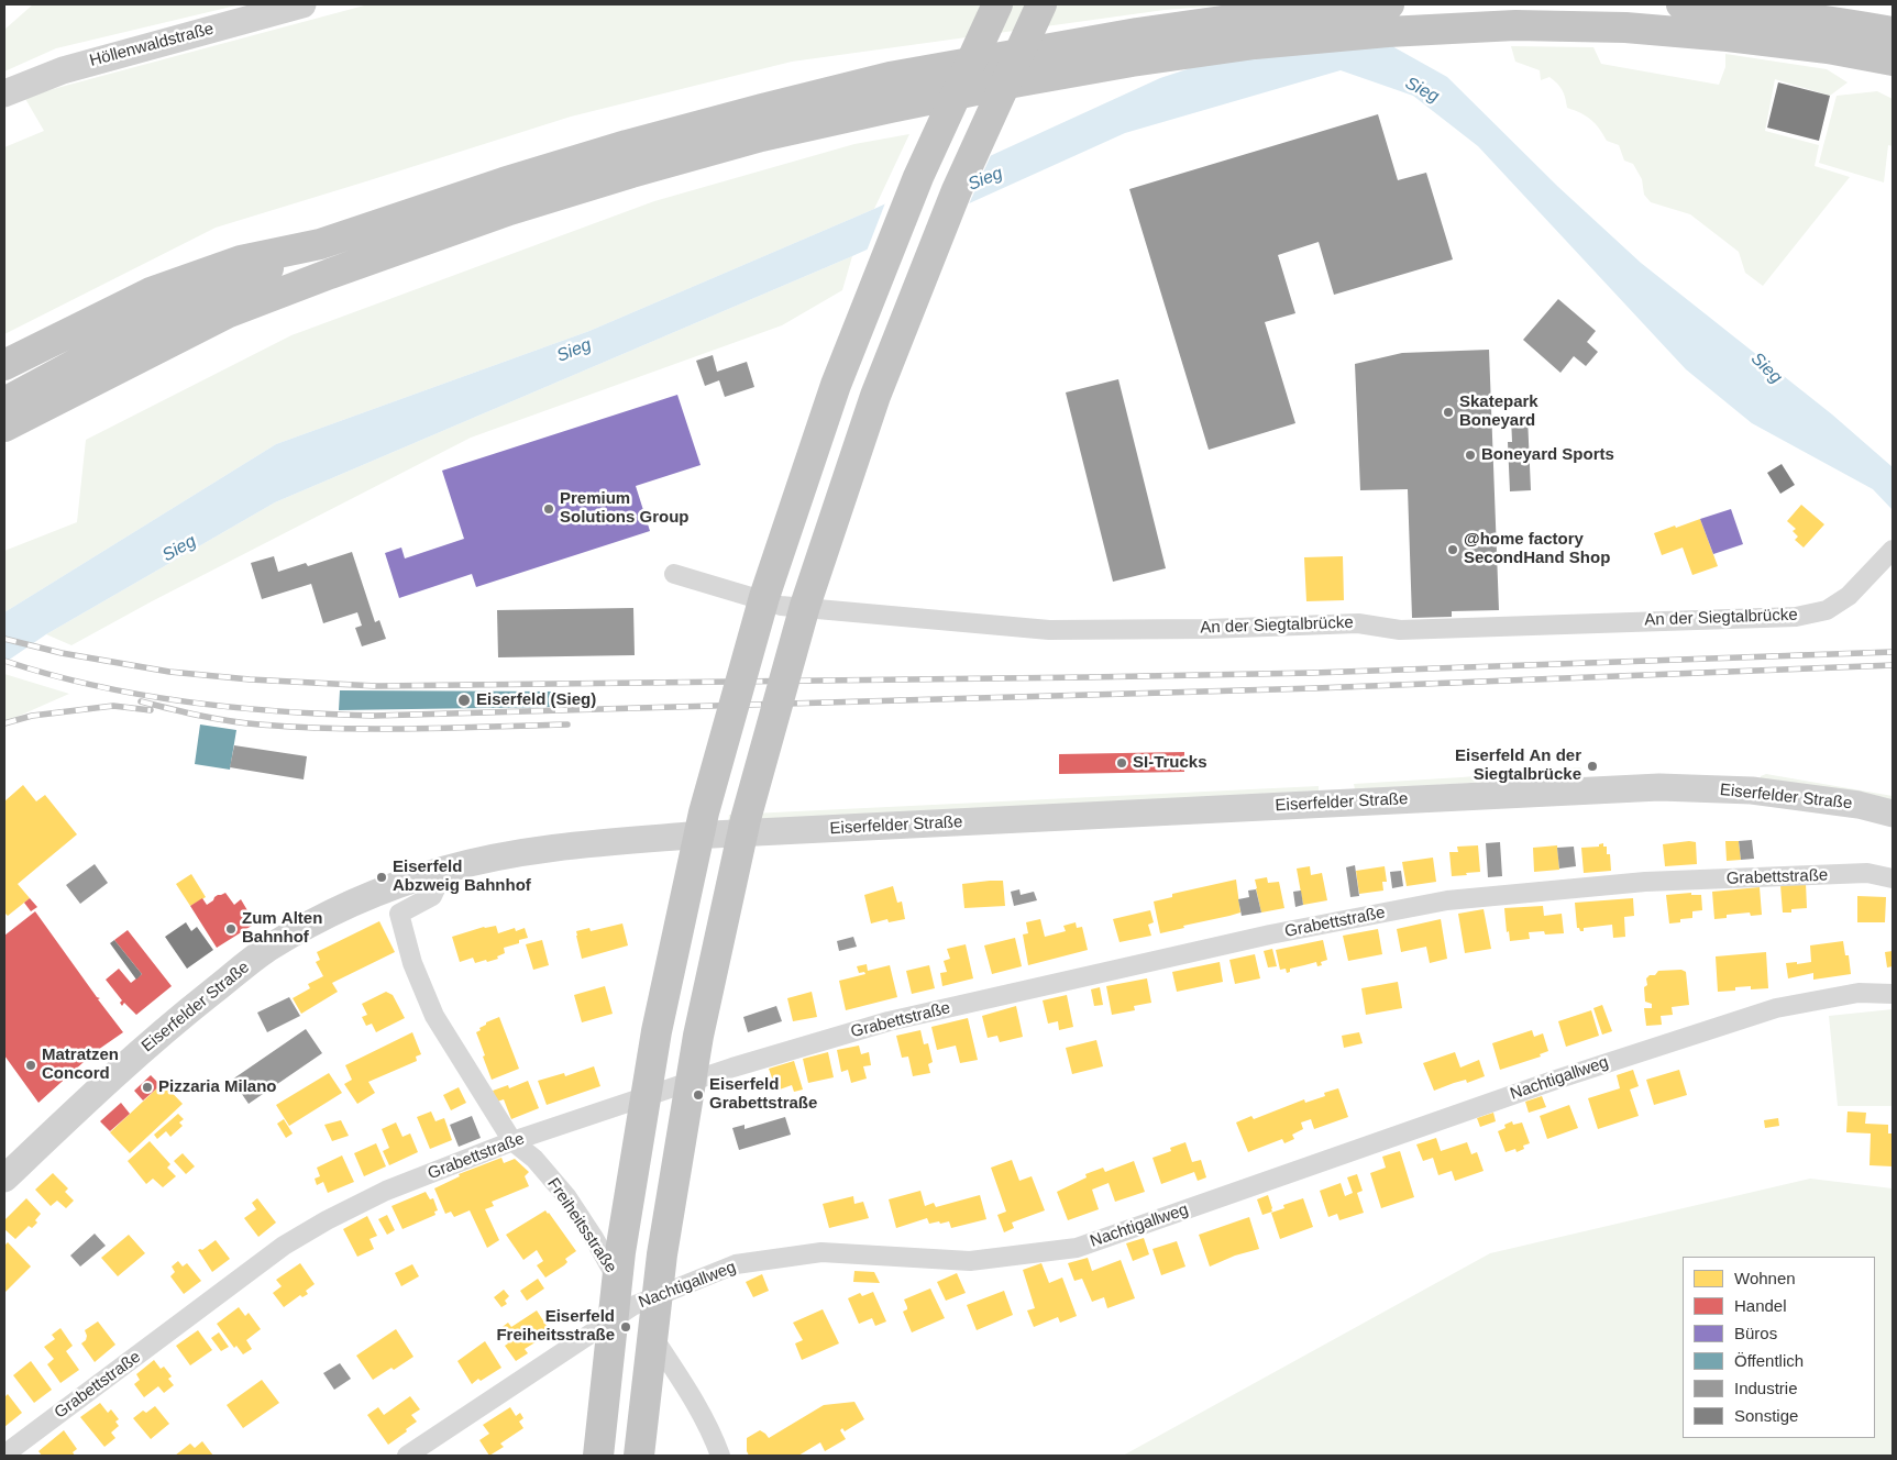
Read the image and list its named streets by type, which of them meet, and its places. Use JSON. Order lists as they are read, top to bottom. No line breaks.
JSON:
{"streets":{"main road":["Höllenwaldstraße","Eiserfelder Straße"],"street":["An der Siegtalbrücke","Grabettstraße","Nachtigallweg","Freiheitsstraße"]},"crossings":[["Eiserfelder Straße","Freiheitsstraße"],["Grabettstraße","Freiheitsstraße"],["Nachtigallweg","Freiheitsstraße"]],"water":["Sieg"],"places":["Skatepark Boneyard","Boneyard Sports","Premium Solutions Group","@home factory SecondHand Shop","Eiserfeld (Sieg)","SI-Trucks","Eiserfeld An der Siegtalbrücke","Eiserfeld Abzweig Bahnhof","Zum Alten Bahnhof","Matratzen Concord","Pizzaria Milano","Eiserfeld Grabettstraße","Eiserfeld Freiheitsstraße"],"legend":["Wohnen","Handel","Büros","Öffentlich","Industrie","Sonstige"]}
